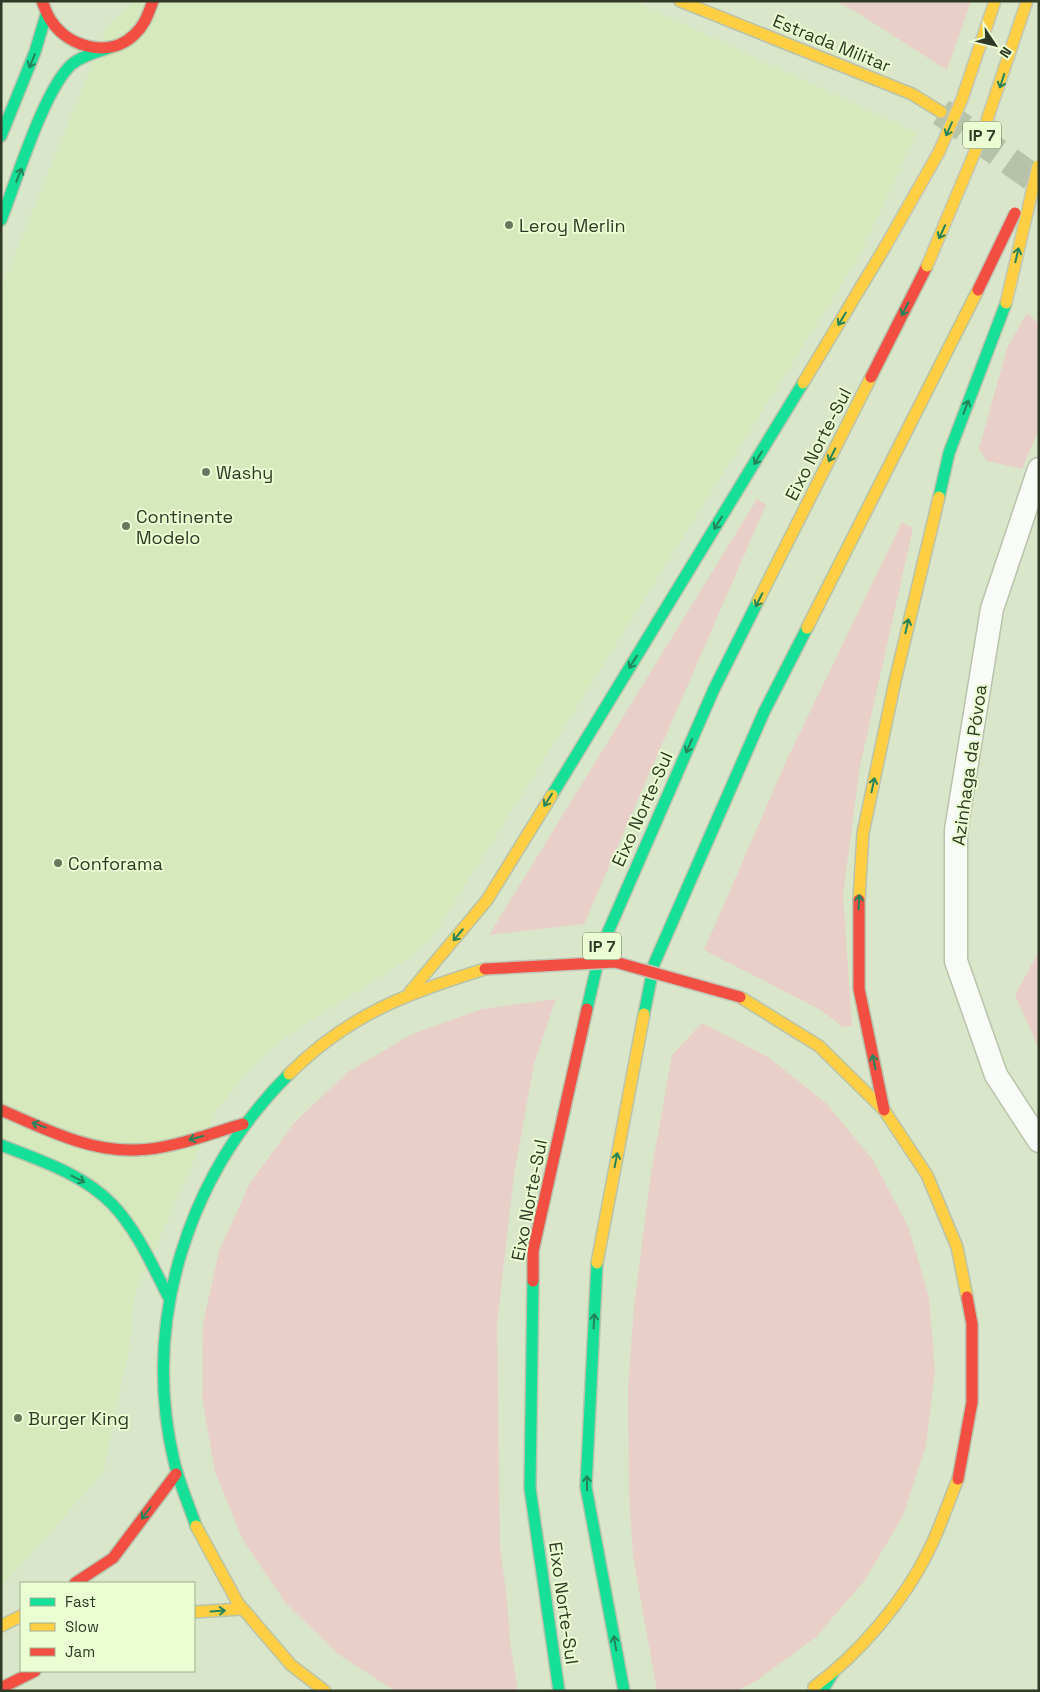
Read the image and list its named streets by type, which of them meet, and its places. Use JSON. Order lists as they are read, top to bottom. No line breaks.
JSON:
{"streets":{"main road":["Estrada Militar","IP 7","Eixo Norte-Sul"],"street":["Azinhaga da Póvoa"]},"places":["Leroy Merlin","Washy","Continente Modelo","Conforama","Burger King"],"legend":["Fast","Slow","Jam"],"north":"bottom right"}
